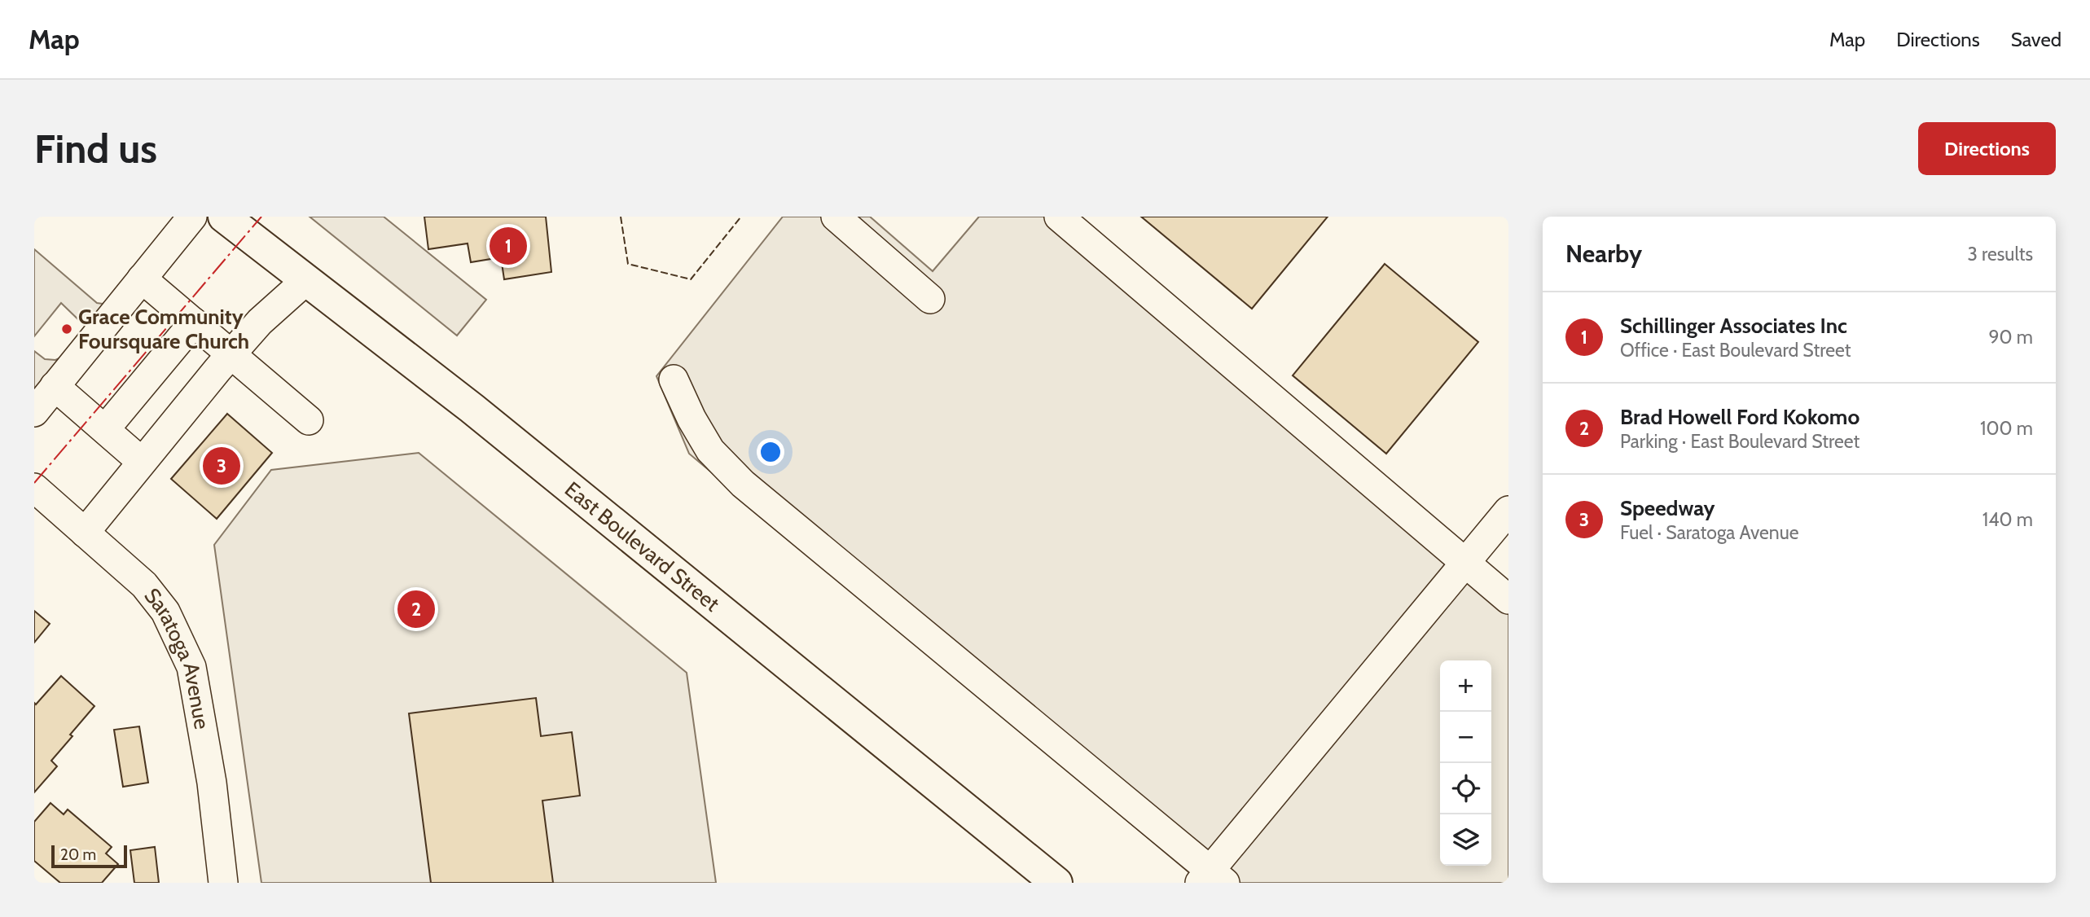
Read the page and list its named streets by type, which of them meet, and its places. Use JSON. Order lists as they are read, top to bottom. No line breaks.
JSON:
{"streets":{"main road":["East Boulevard Street"],"street":["Saratoga Avenue"]},"places":["Grace Community Foursquare Church"],"scale_bar":"20 m","page":{"header":"Map","nav":["Map","Directions","Saved"],"buttons":"Directions","title":"Find us","heading":["Nearby","3 results"],"pins":["1","3","2"],"list":[{"mark":"1","name":"Schillinger Associates Inc","note":"Office · East Boulevard Street","value":"90 m"},{"mark":"2","name":"Brad Howell Ford Kokomo","note":"Parking · East Boulevard Street","value":"100 m"},{"mark":"3","name":"Speedway","note":"Fuel · Saratoga Avenue","value":"140 m"}],"map_buttons":["+","−"],"scale":"20 m"}}
